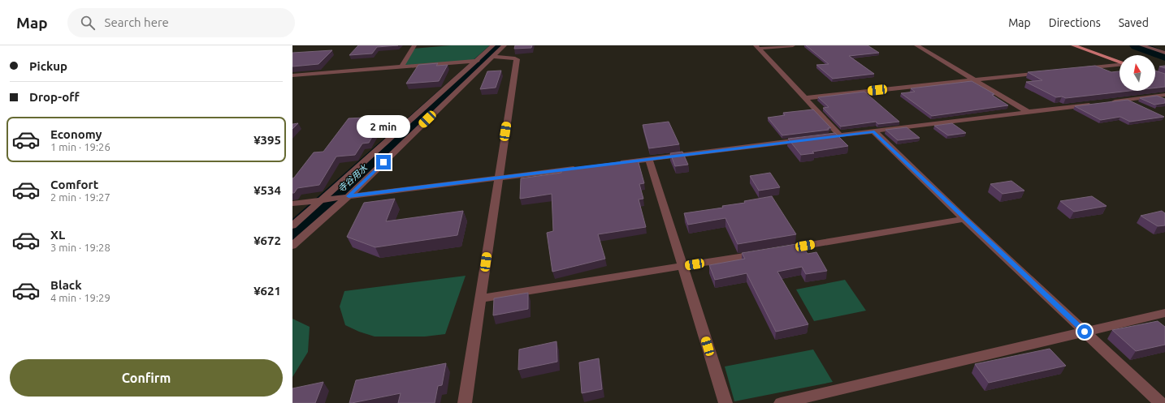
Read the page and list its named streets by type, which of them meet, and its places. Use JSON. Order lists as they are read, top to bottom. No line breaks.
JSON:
{"water":["寺谷用水"],"north":"top","page":{"header":"Map","search":"Search here","nav":["Map","Directions","Saved"],"banner":["Pickup","Drop-off"],"bubble":"2 min","list":[{"name":"Economy","note":"1 min · 19:26","value":"¥395"},{"name":"Comfort","note":"2 min · 19:27","value":"¥534"},{"name":"XL","note":"3 min · 19:28","value":"¥672"},{"name":"Black","note":"4 min · 19:29","value":"¥621"}],"buttons":"Confirm"}}
